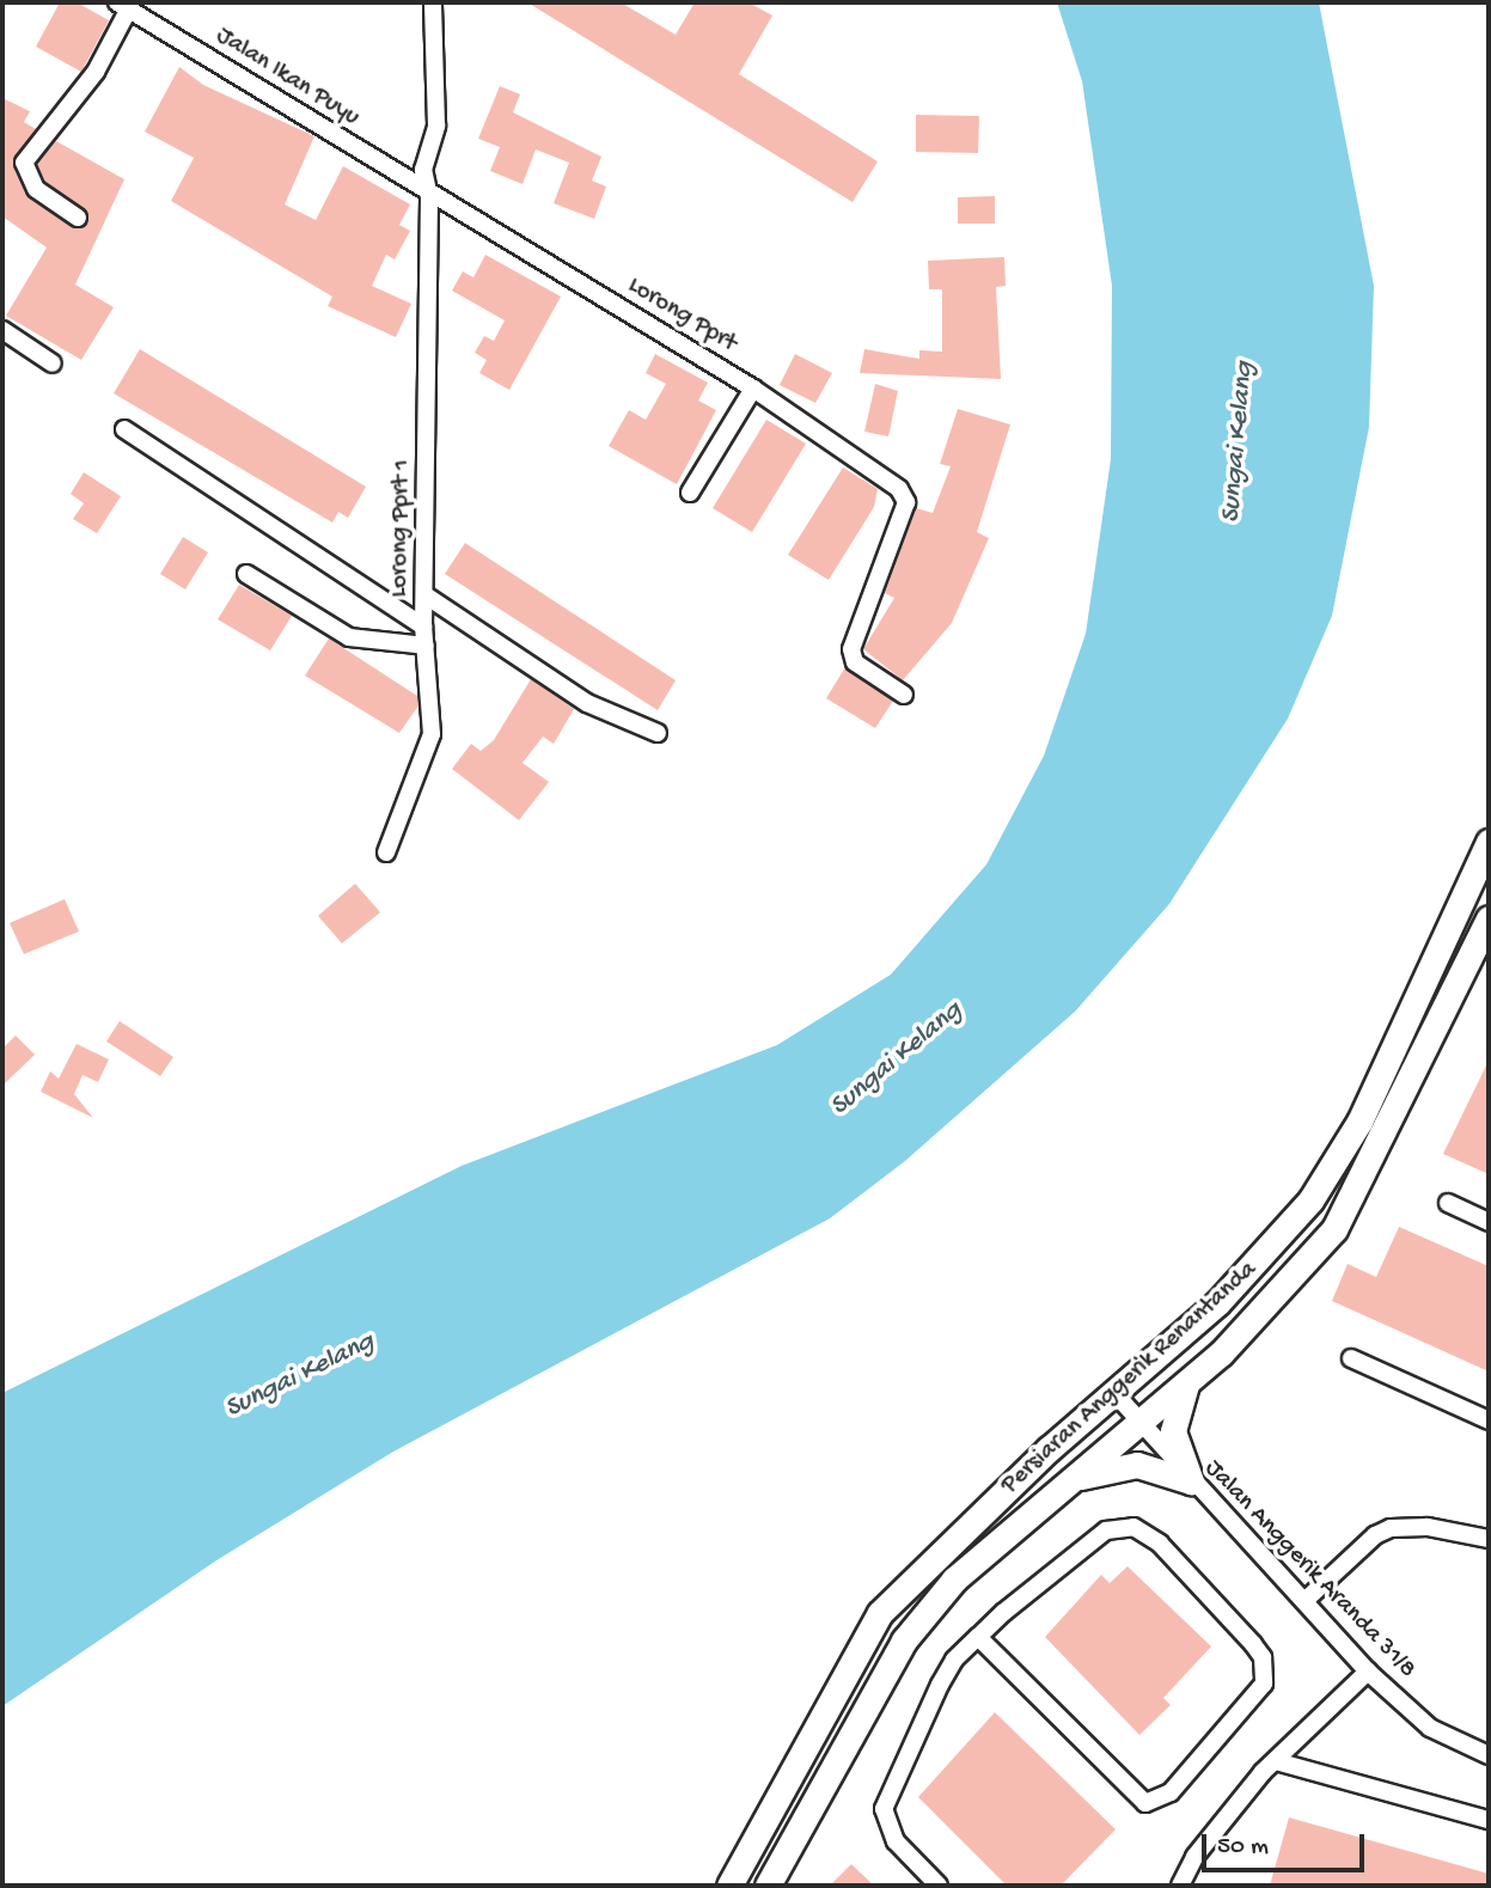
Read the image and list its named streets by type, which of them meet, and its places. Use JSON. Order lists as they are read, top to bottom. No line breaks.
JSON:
{"streets":{"main road":["Persiaran Anggerik Renantanda"],"street":["Jalan Ikan Puyu","Lorong Pprt","Lorong Pprt 1","Jalan Anggerik Aranda 31/8"]},"crossings":[["Jalan Ikan Puyu","Lorong Pprt"],["Jalan Ikan Puyu","Lorong Pprt 1"],["Lorong Pprt","Lorong Pprt 1"],["Persiaran Anggerik Renantanda","Jalan Anggerik Aranda 31/8"]],"water":["Sungai Kelang"],"scale_bar":"50 m"}
